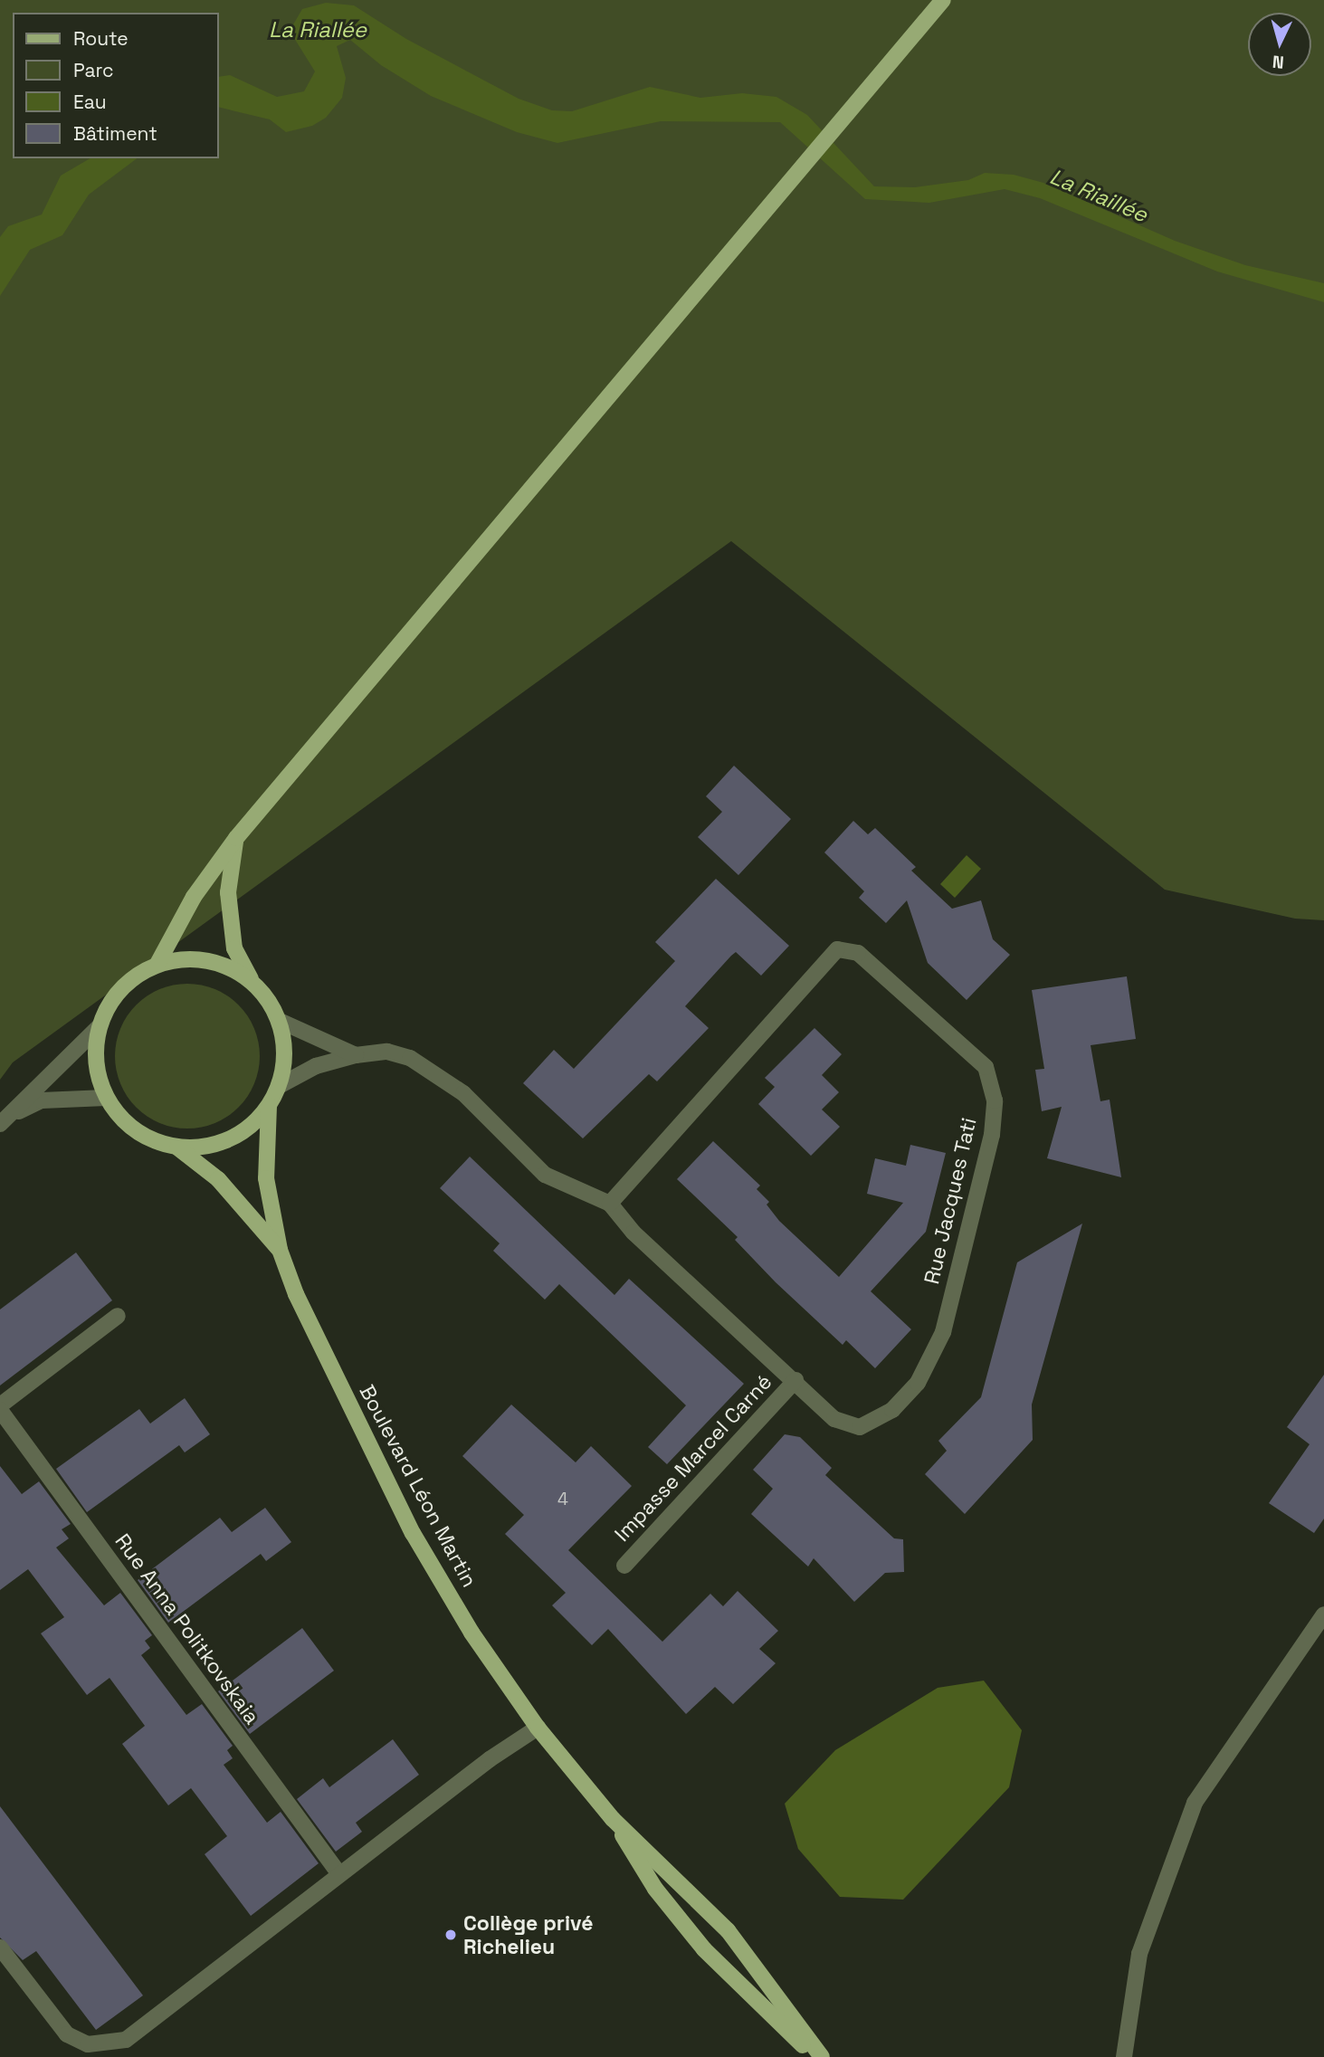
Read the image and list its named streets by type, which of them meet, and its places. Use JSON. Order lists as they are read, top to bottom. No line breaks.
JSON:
{"streets":{"main road":["Boulevard Léon Martin"],"street":["Rue Jacques Tati","Impasse Marcel Carné","Rue Anna Politkovskaia"]},"crossings":[["Rue Jacques Tati","Impasse Marcel Carné"],["Rue Jacques Tati","Boulevard Léon Martin"]],"water":["La Riallée","La Riaillée"],"places":["Collège privé Richelieu"],"house_numbers":["4"],"legend":["Route","Parc","Eau","Bâtiment"],"north":"bottom"}
